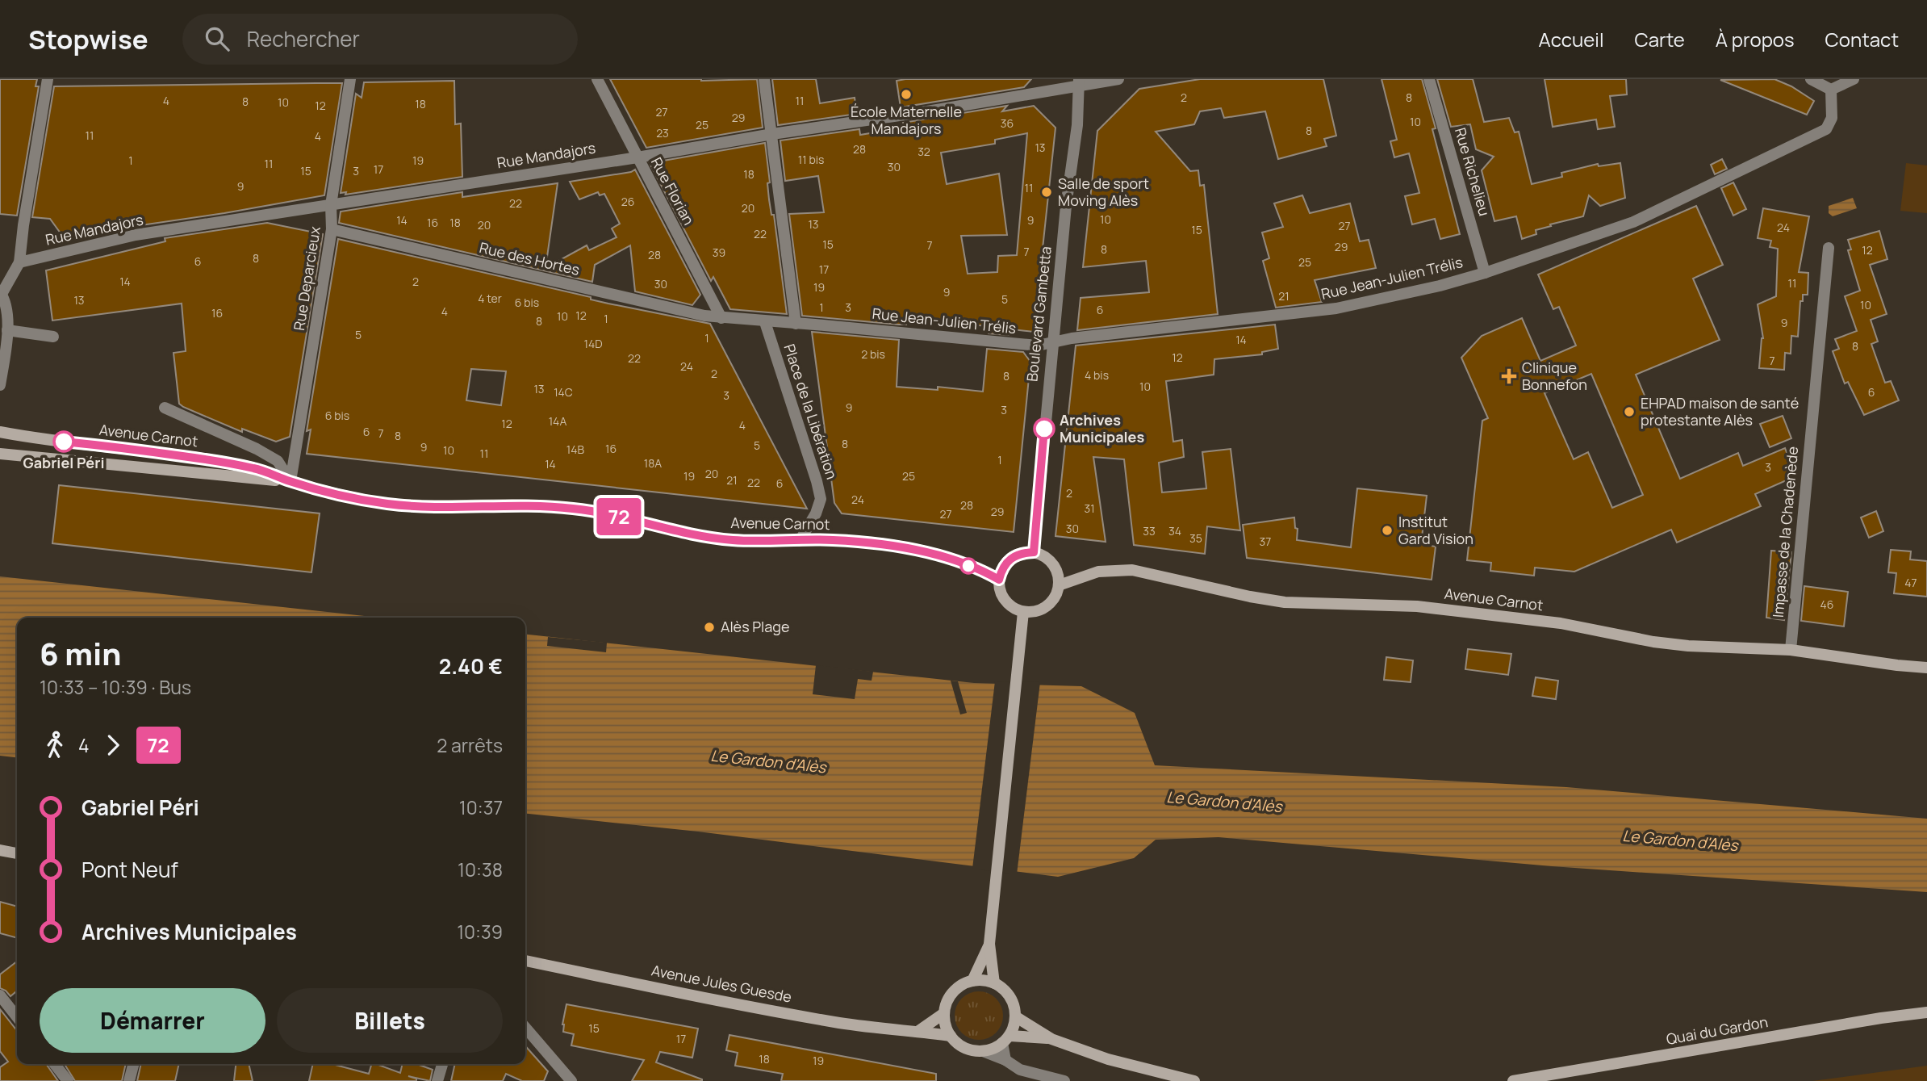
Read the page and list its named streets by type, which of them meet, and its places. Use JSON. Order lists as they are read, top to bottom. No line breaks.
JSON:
{"streets":{"main road":["Avenue Carnot","Avenue Jules Guesde","Quai du Gardon"],"street":["Rue Mandajors","Rue Richelieu","Rue Florian","Rue des Hortes","Rue Deparcieux","Rue Jean-Julien Trélis","Boulevard Gambetta","Place de la Libération","Impasse de la Chadenède"]},"crossings":[["Rue Mandajors","Rue Florian"],["Rue Mandajors","Rue Deparcieux"],["Rue Mandajors","Boulevard Gambetta"],["Rue Richelieu","Rue Jean-Julien Trélis"],["Rue Florian","Rue des Hortes"],["Rue des Hortes","Rue Deparcieux"],["Rue des Hortes","Rue Jean-Julien Trélis"],["Rue des Hortes","Place de la Libération"],["Rue Deparcieux","Avenue Carnot"],["Rue Jean-Julien Trélis","Boulevard Gambetta"],["Rue Jean-Julien Trélis","Place de la Libération"],["Boulevard Gambetta","Avenue Carnot"],["Place de la Libération","Avenue Carnot"],["Avenue Carnot","Impasse de la Chadenède"]],"water":["Le Gardon d'Alès"],"places":{"other":["École Maternelle Mandajors","Salle de sport Moving Alès","EHPAD maison de santé protestante Alès","Archives Municipales","Gabriel Péri","Institut Gard Vision","Alès Plage"],"health":["Clinique Bonnefon"]},"lines":["bus line 72"],"house_numbers":["2","8","4","11","8","10","18","12","27","29","10","36","25","8","23","11","4","13","28","32","11 bis","1","19","11","30","17","15","3","18","9","11","26","22","20","10","14","9","16","18","13","20","27","24","15","22","15","7","29","8","12","7","39","28","8","6","25","17","14","2","11","30","19","9","21","4 ter","5","13","6 bis","10","1","3","6","4","16","12","10","1","8","9","5","1","14","14D","8","2 bis","12","22","7","24","2","4 bis","8","10","13","14C","6","3","9","3","6 bis","14A","12","4","6","7","8","8","5","9","16","14B","10","11","1","18A","14","3","20","19","25","21","22","6","2","24","28","31","29","27","30","33","34","35","37","47","46","15","17","18","19"],"page":{"header":"Stopwise","search":"Rechercher","nav":["Accueil","Carte","À propos","Contact"],"on_map":"72","heading":["6 min","10:33 – 10:39 · Bus","2.40 €"],"legs":["4","72","2 arrêts"],"list":[{"name":"Gabriel Péri","value":"10:37"},{"name":"Pont Neuf","value":"10:38"},{"name":"Archives Municipales","value":"10:39"}],"buttons":["Démarrer","Billets"]}}
